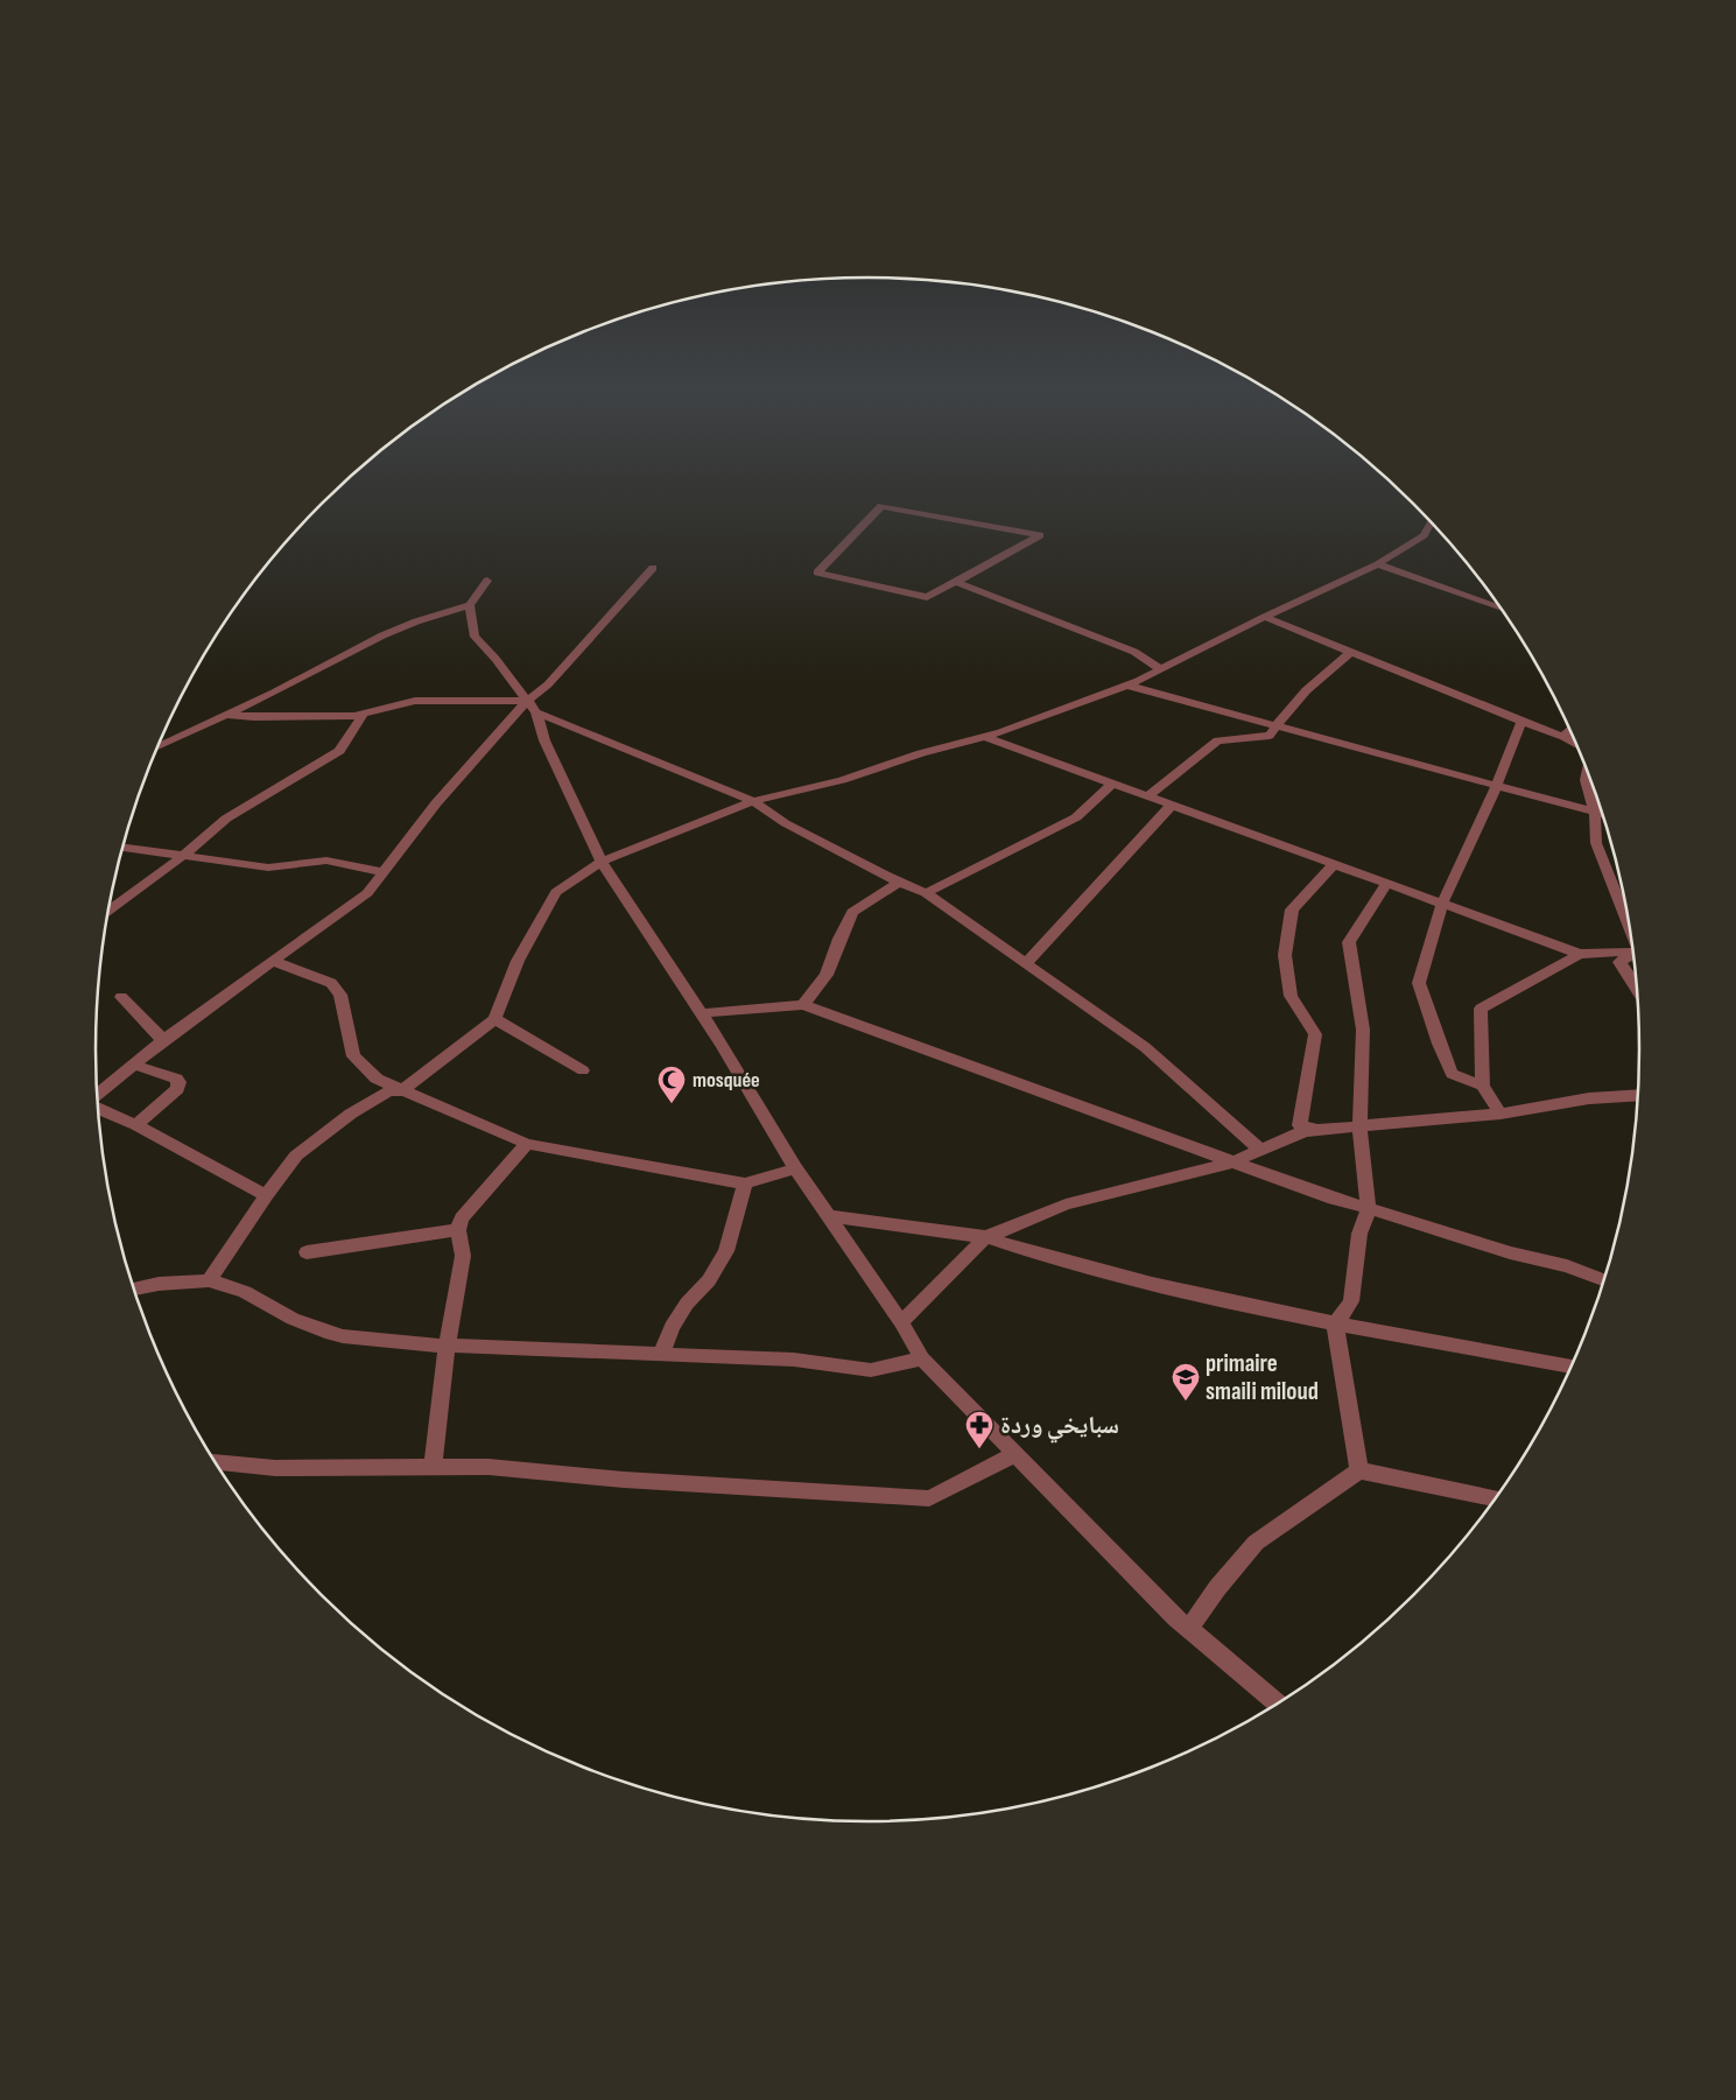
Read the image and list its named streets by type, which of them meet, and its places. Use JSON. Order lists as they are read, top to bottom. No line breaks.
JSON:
{"places":{"mosque":["mosquée"],"school or university":["primaire smaili miloud"],"pharmacy":["سبايخي وردة"]}}
